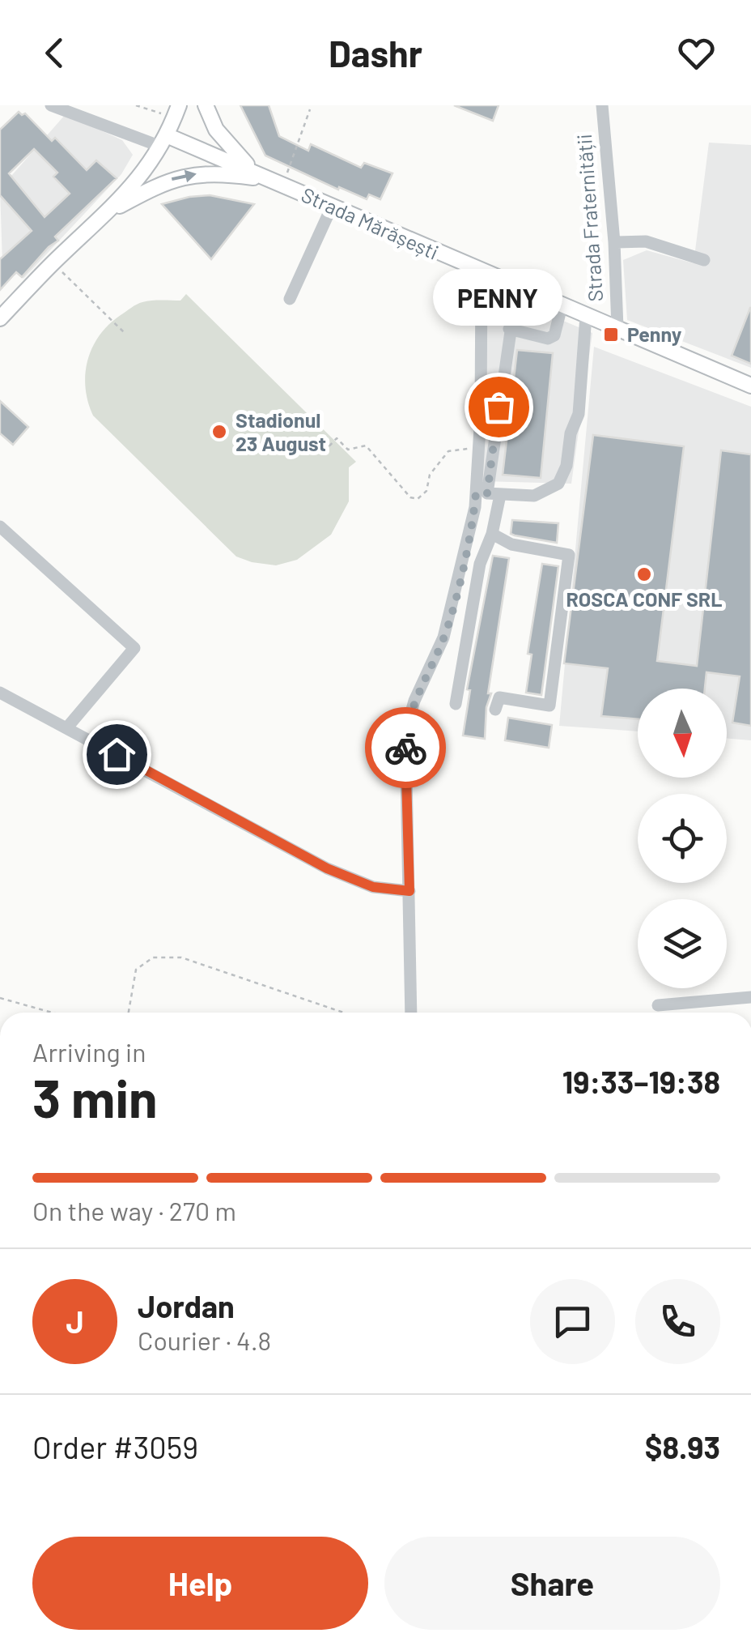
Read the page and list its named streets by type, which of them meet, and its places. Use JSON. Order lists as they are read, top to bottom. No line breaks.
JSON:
{"streets":{"main road":["Strada Mărășești"],"street":["Strada Fraternității"]},"crossings":[["Strada Fraternității","Strada Mărășești"]],"places":{"transit":["Penny"],"other":["PENNY","Stadionul 23 August","ROSCA CONF SRL"]},"north":"bottom","page":{"header":"Dashr","bubble":"PENNY","heading":["3 min","Arriving in","19:33–19:38"],"panel":["Jordan","Courier · 4.8","Order #3059","$8.93"],"bar":"On the way · 270 m","round":"J","buttons":["Help","Share"]}}
